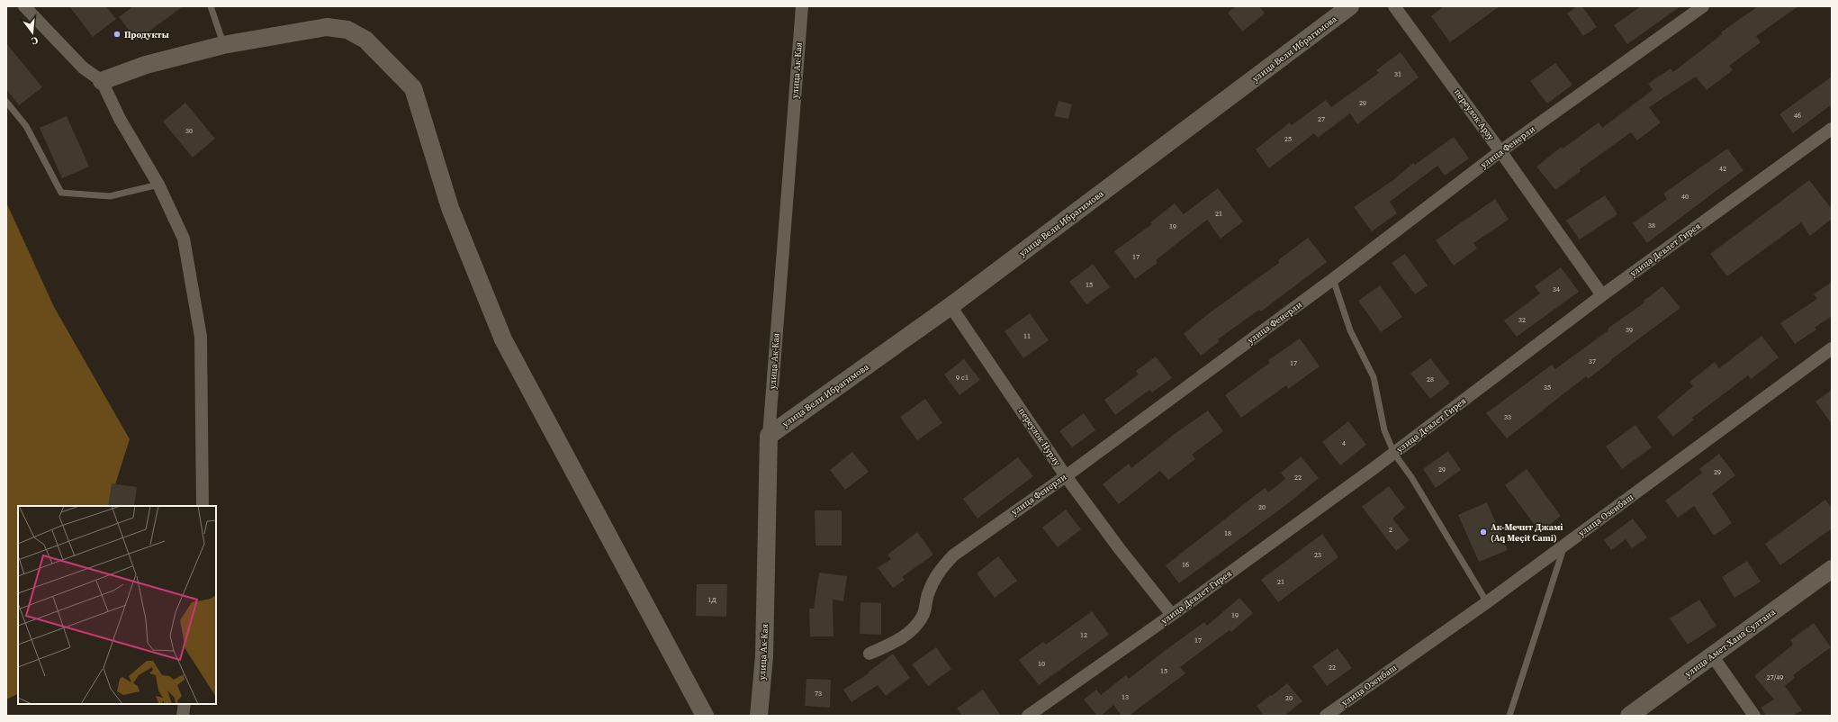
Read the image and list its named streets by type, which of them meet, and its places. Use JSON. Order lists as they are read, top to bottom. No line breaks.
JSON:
{"streets":{"street":["улица Вели Ибрагимова","улица Ак-Кая","переулок Арзу","улица Фенерли","улица Девлет Гирея","переулок Нурлу","улица Озенбаш","улица Амет-Хана Султана"]},"crossings":[["улица Вели Ибрагимова","улица Ак-Кая"],["улица Вели Ибрагимова","переулок Нурлу"],["переулок Арзу","улица Фенерли"],["переулок Арзу","улица Девлет Гирея"],["улица Фенерли","переулок Нурлу"],["улица Девлет Гирея","переулок Нурлу"]],"places":["Продукты","Ак-Мечит Джамі (Aq Meçit Cami)"],"house_numbers":["31","29","46","27","30","25","42","40","21","38","19","17","15","34","32","39","11","37","17","9 с1","28","35","33","4","29","29","22","20","2","18","23","16","21","1Д","19","12","17","10","22","15","27/49","73","13","20"],"north":"bottom"}
